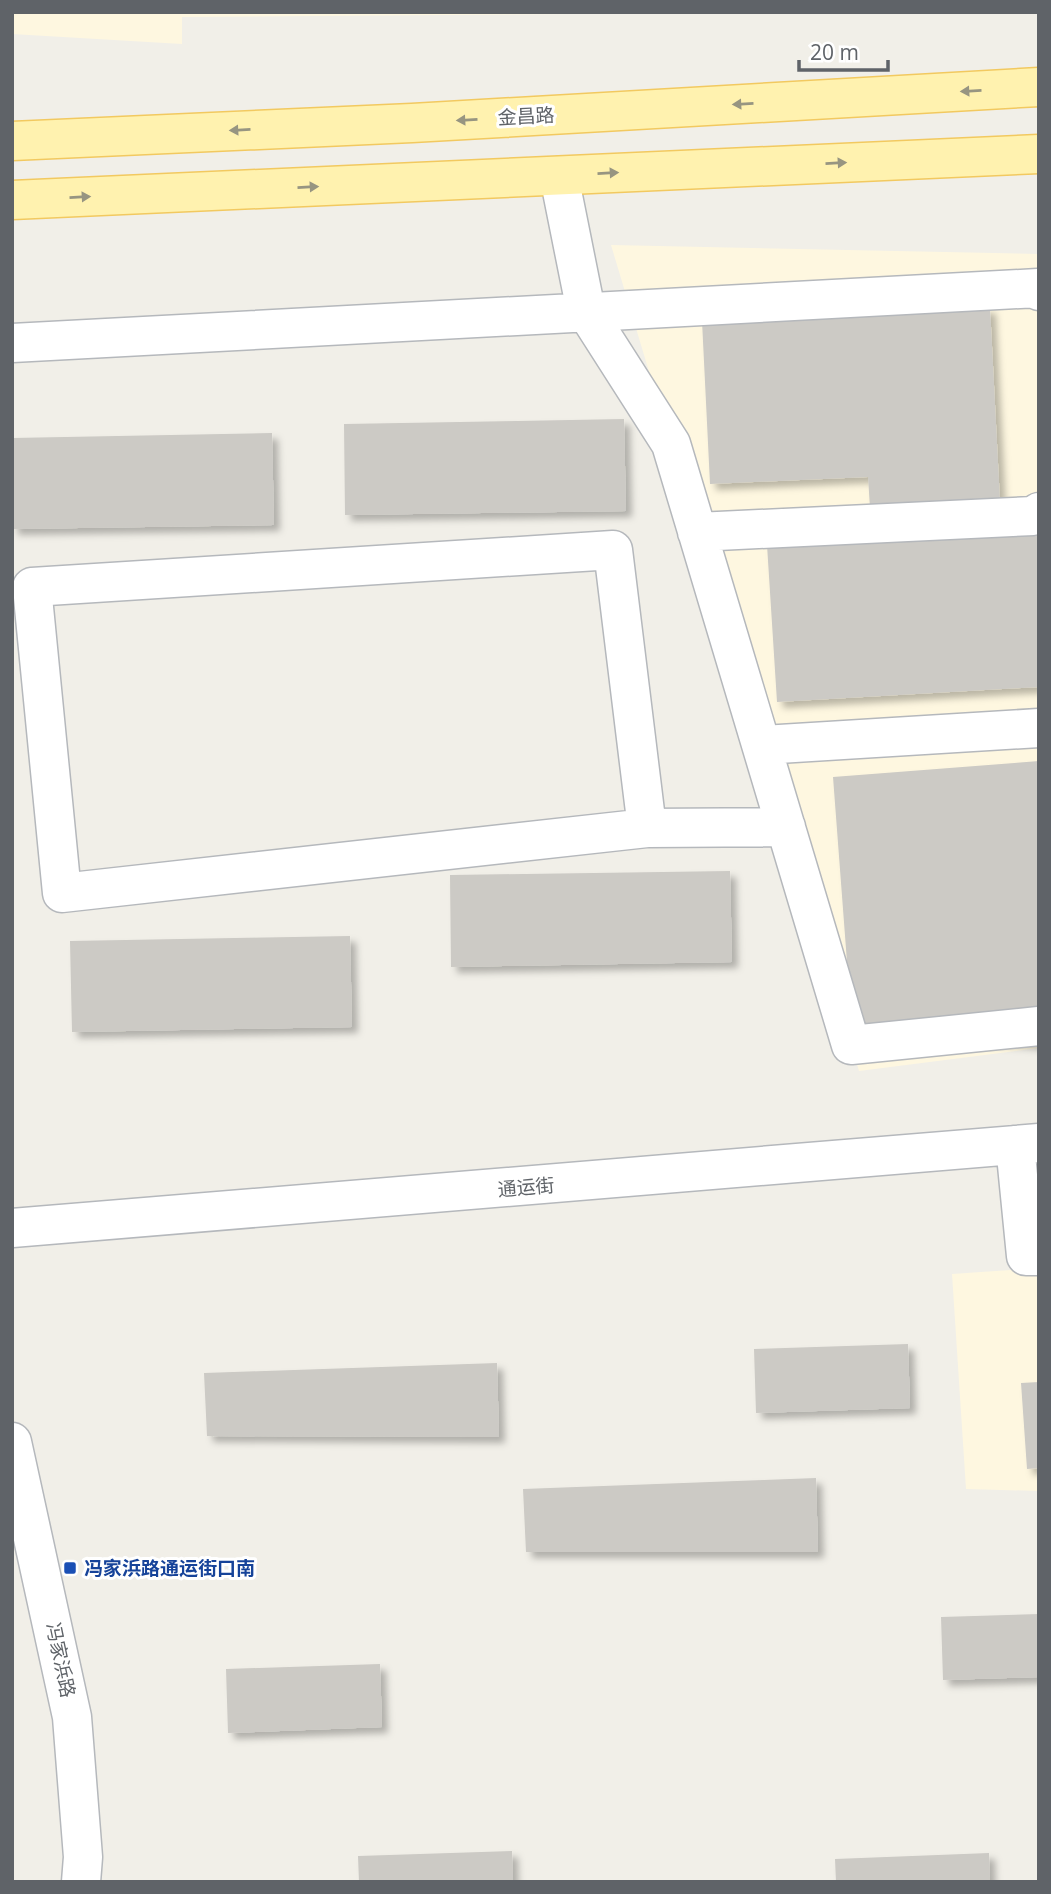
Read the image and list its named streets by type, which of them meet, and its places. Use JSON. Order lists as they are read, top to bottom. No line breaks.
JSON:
{"streets":{"main road":["金昌路"],"street":["通运街","冯家浜路"]},"places":{"transit":["冯家浜路通运街口南"]},"scale_bar":"20 m"}
